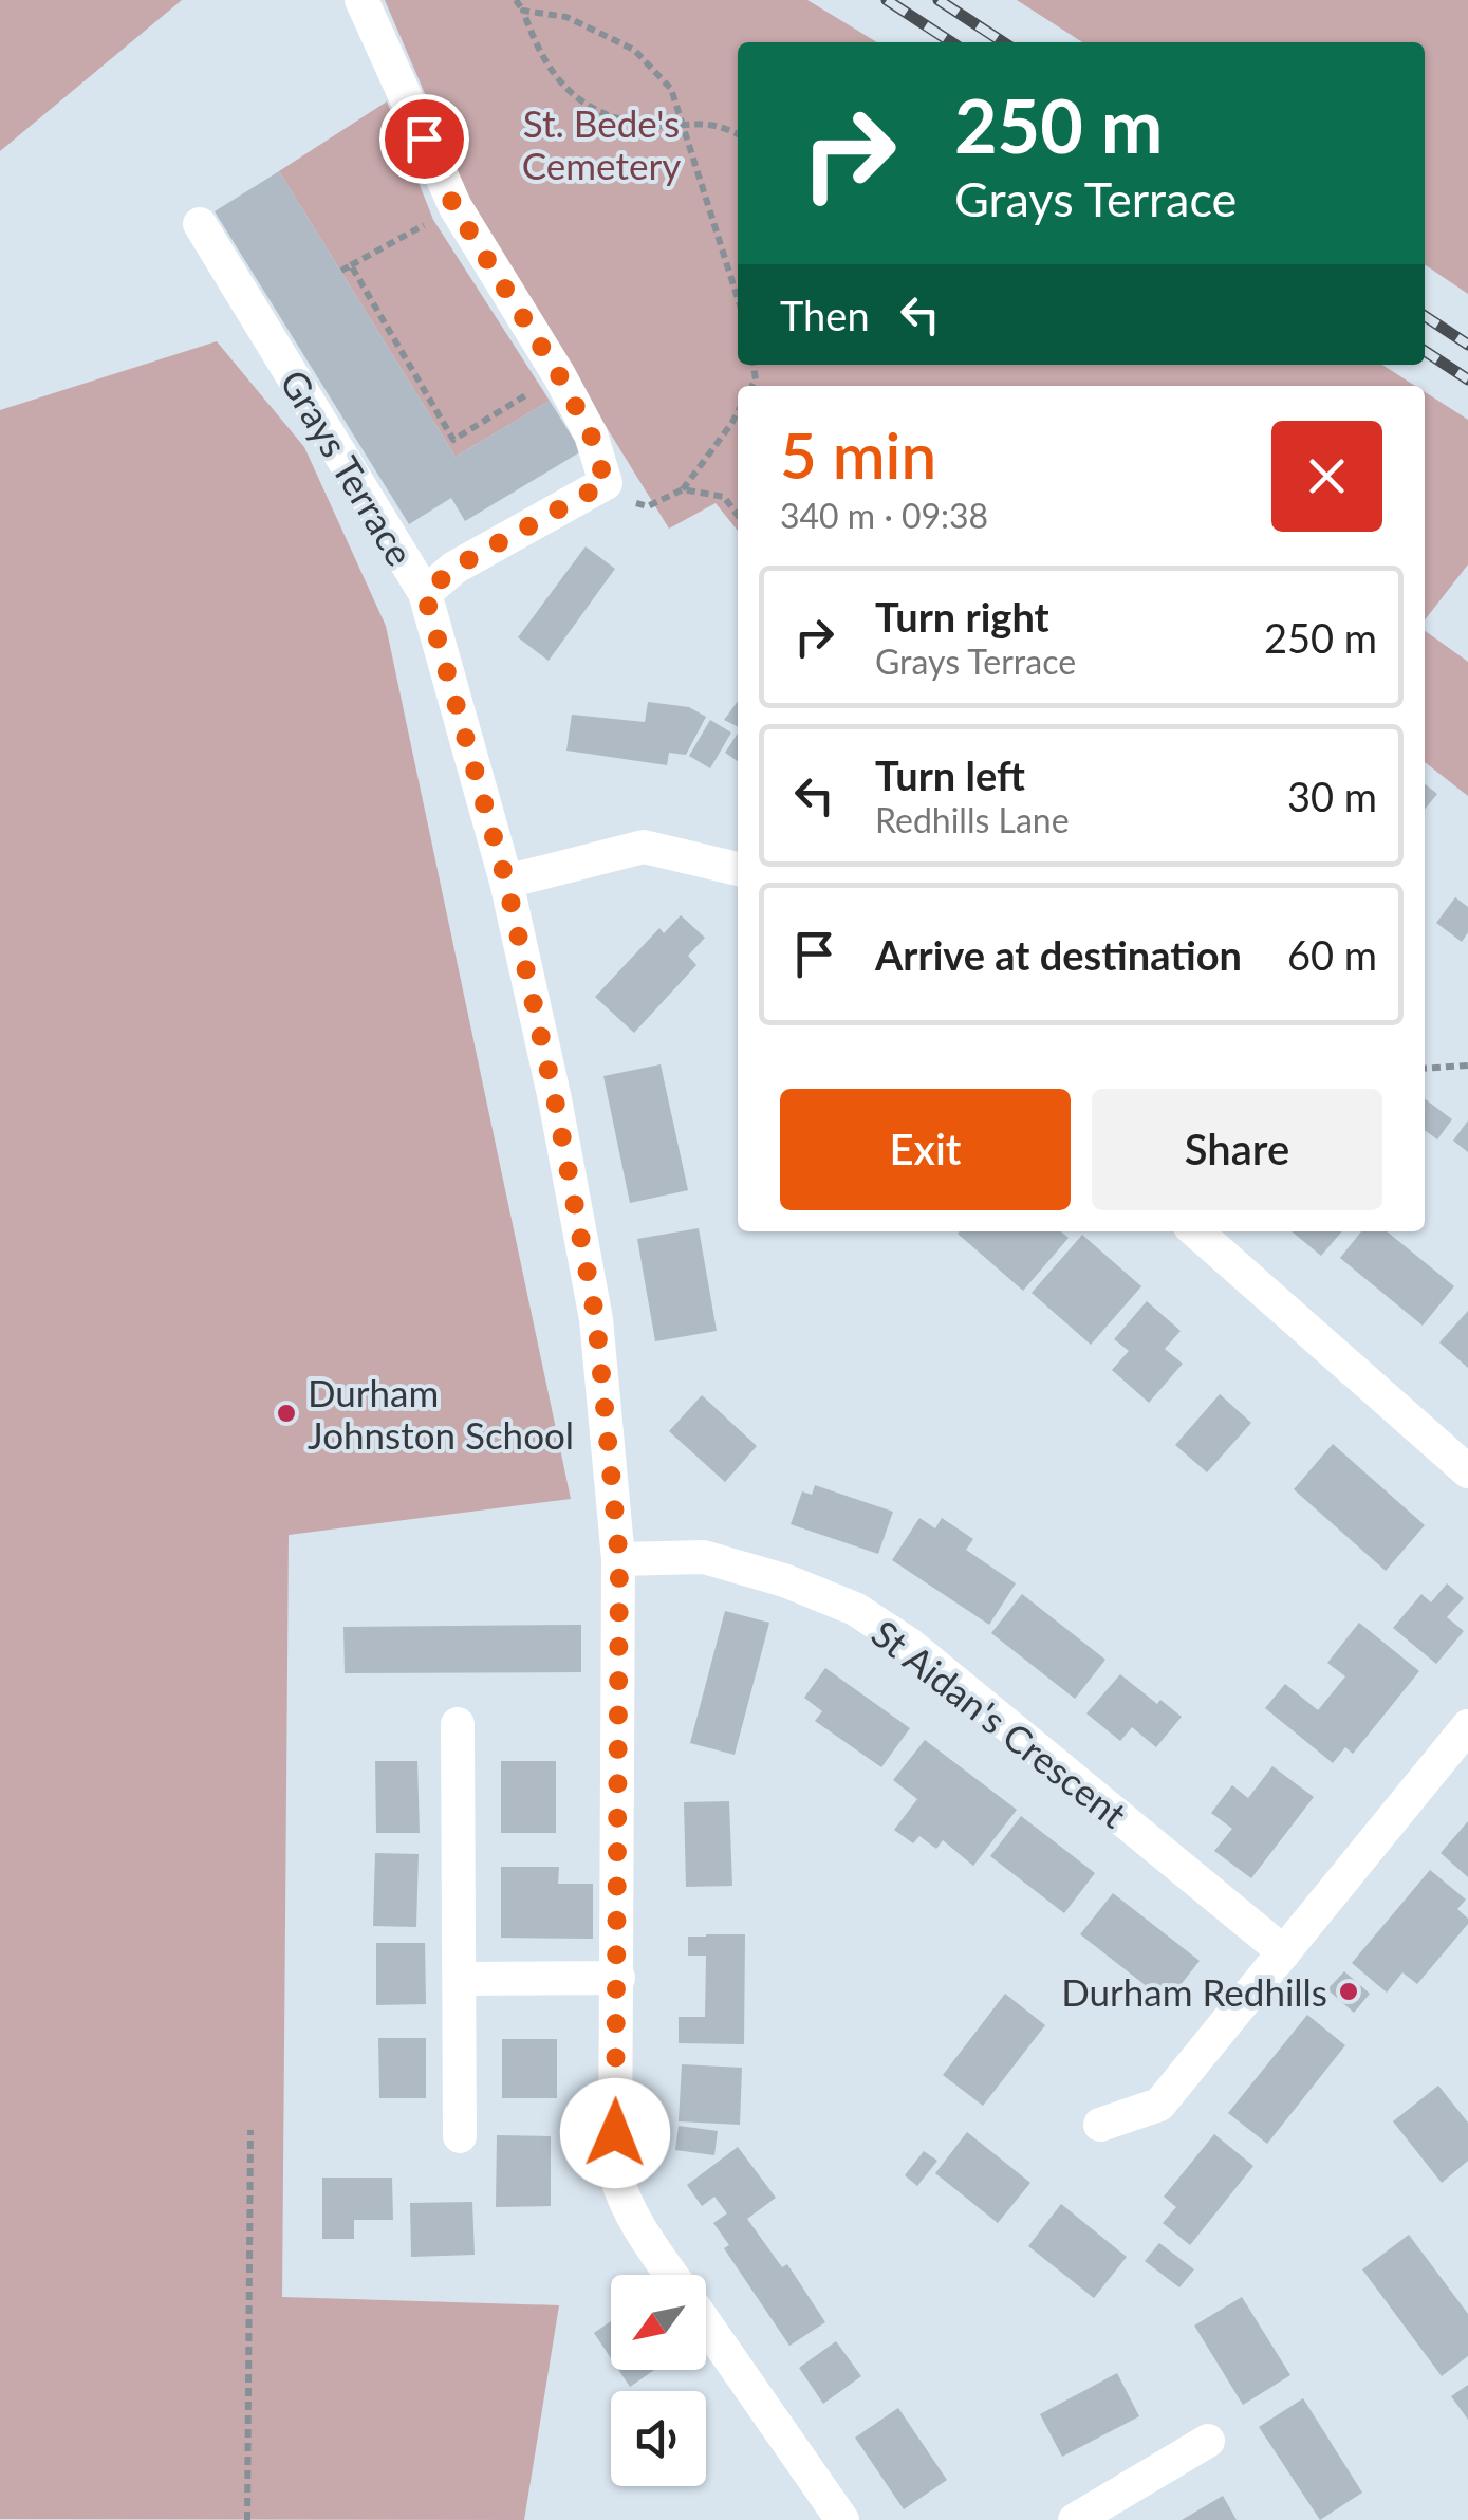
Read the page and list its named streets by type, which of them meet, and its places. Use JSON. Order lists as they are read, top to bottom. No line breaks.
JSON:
{"streets":{"street":["Grays Terrace","St Aidan's Crescent"]},"parks":["St. Bede's Cemetery"],"places":["Durham Johnston School","Durham Redhills"],"north":"bottom left","page":{"turn":["250 m","Grays Terrace"],"then":"Then","heading":["5 min","340 m · 09:38"],"list":[{"name":"Turn right","note":"Grays Terrace","value":"250 m"},{"name":"Turn left","note":"Redhills Lane","value":"30 m"},{"name":"Arrive at destination","value":"60 m"}],"buttons":["Exit","Share"]}}
